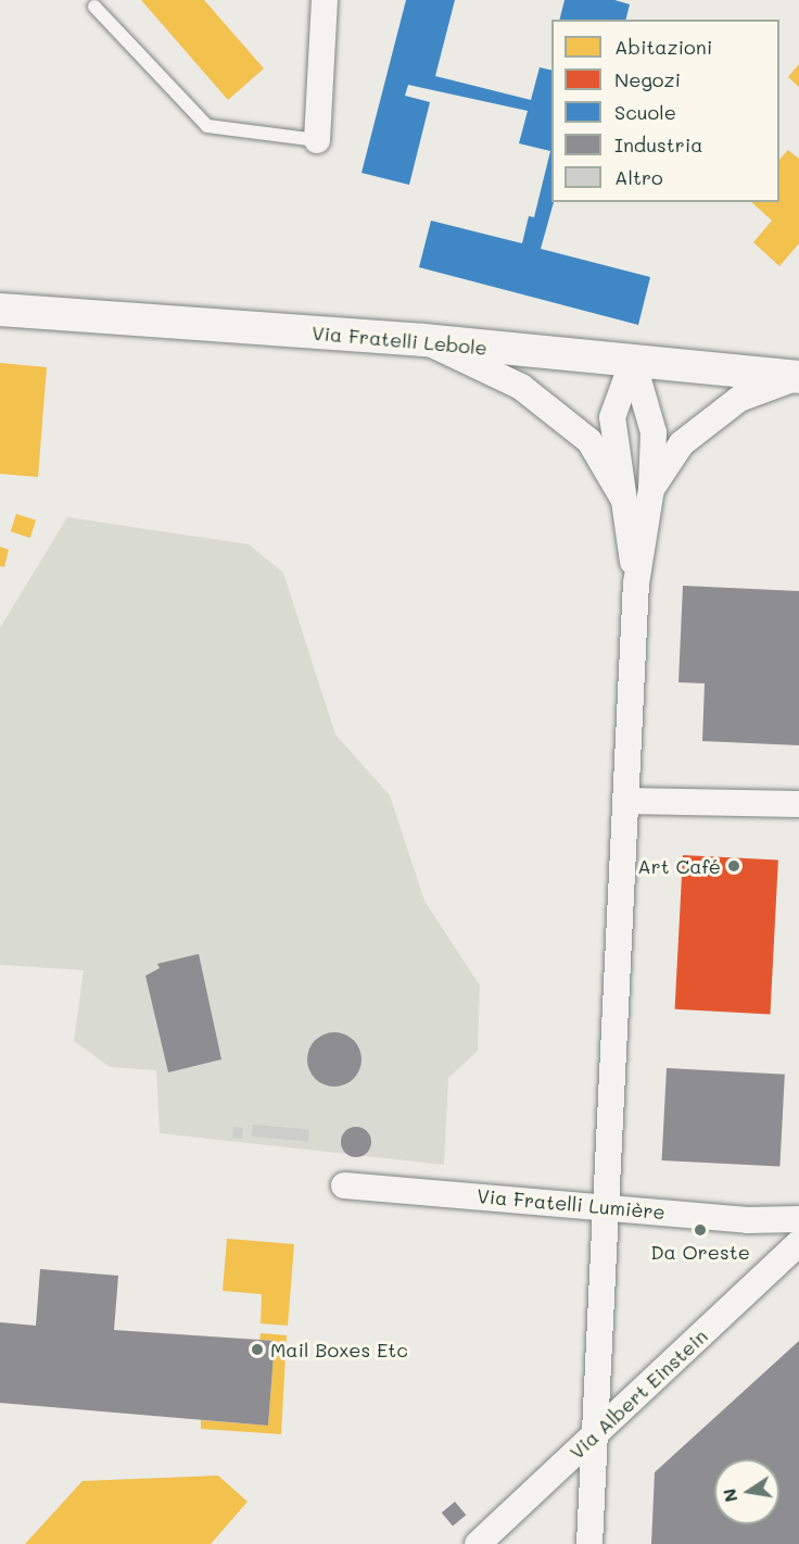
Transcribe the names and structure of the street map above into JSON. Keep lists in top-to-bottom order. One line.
{"streets":{"street":["Via Fratelli Lebole","Via Fratelli Lumière","Via Albert Einstein"]},"places":["Art Café","Da Oreste","Mail Boxes Etc"],"legend":["Abitazioni","Negozi","Scuole","Industria","Altro"],"north":"left"}
